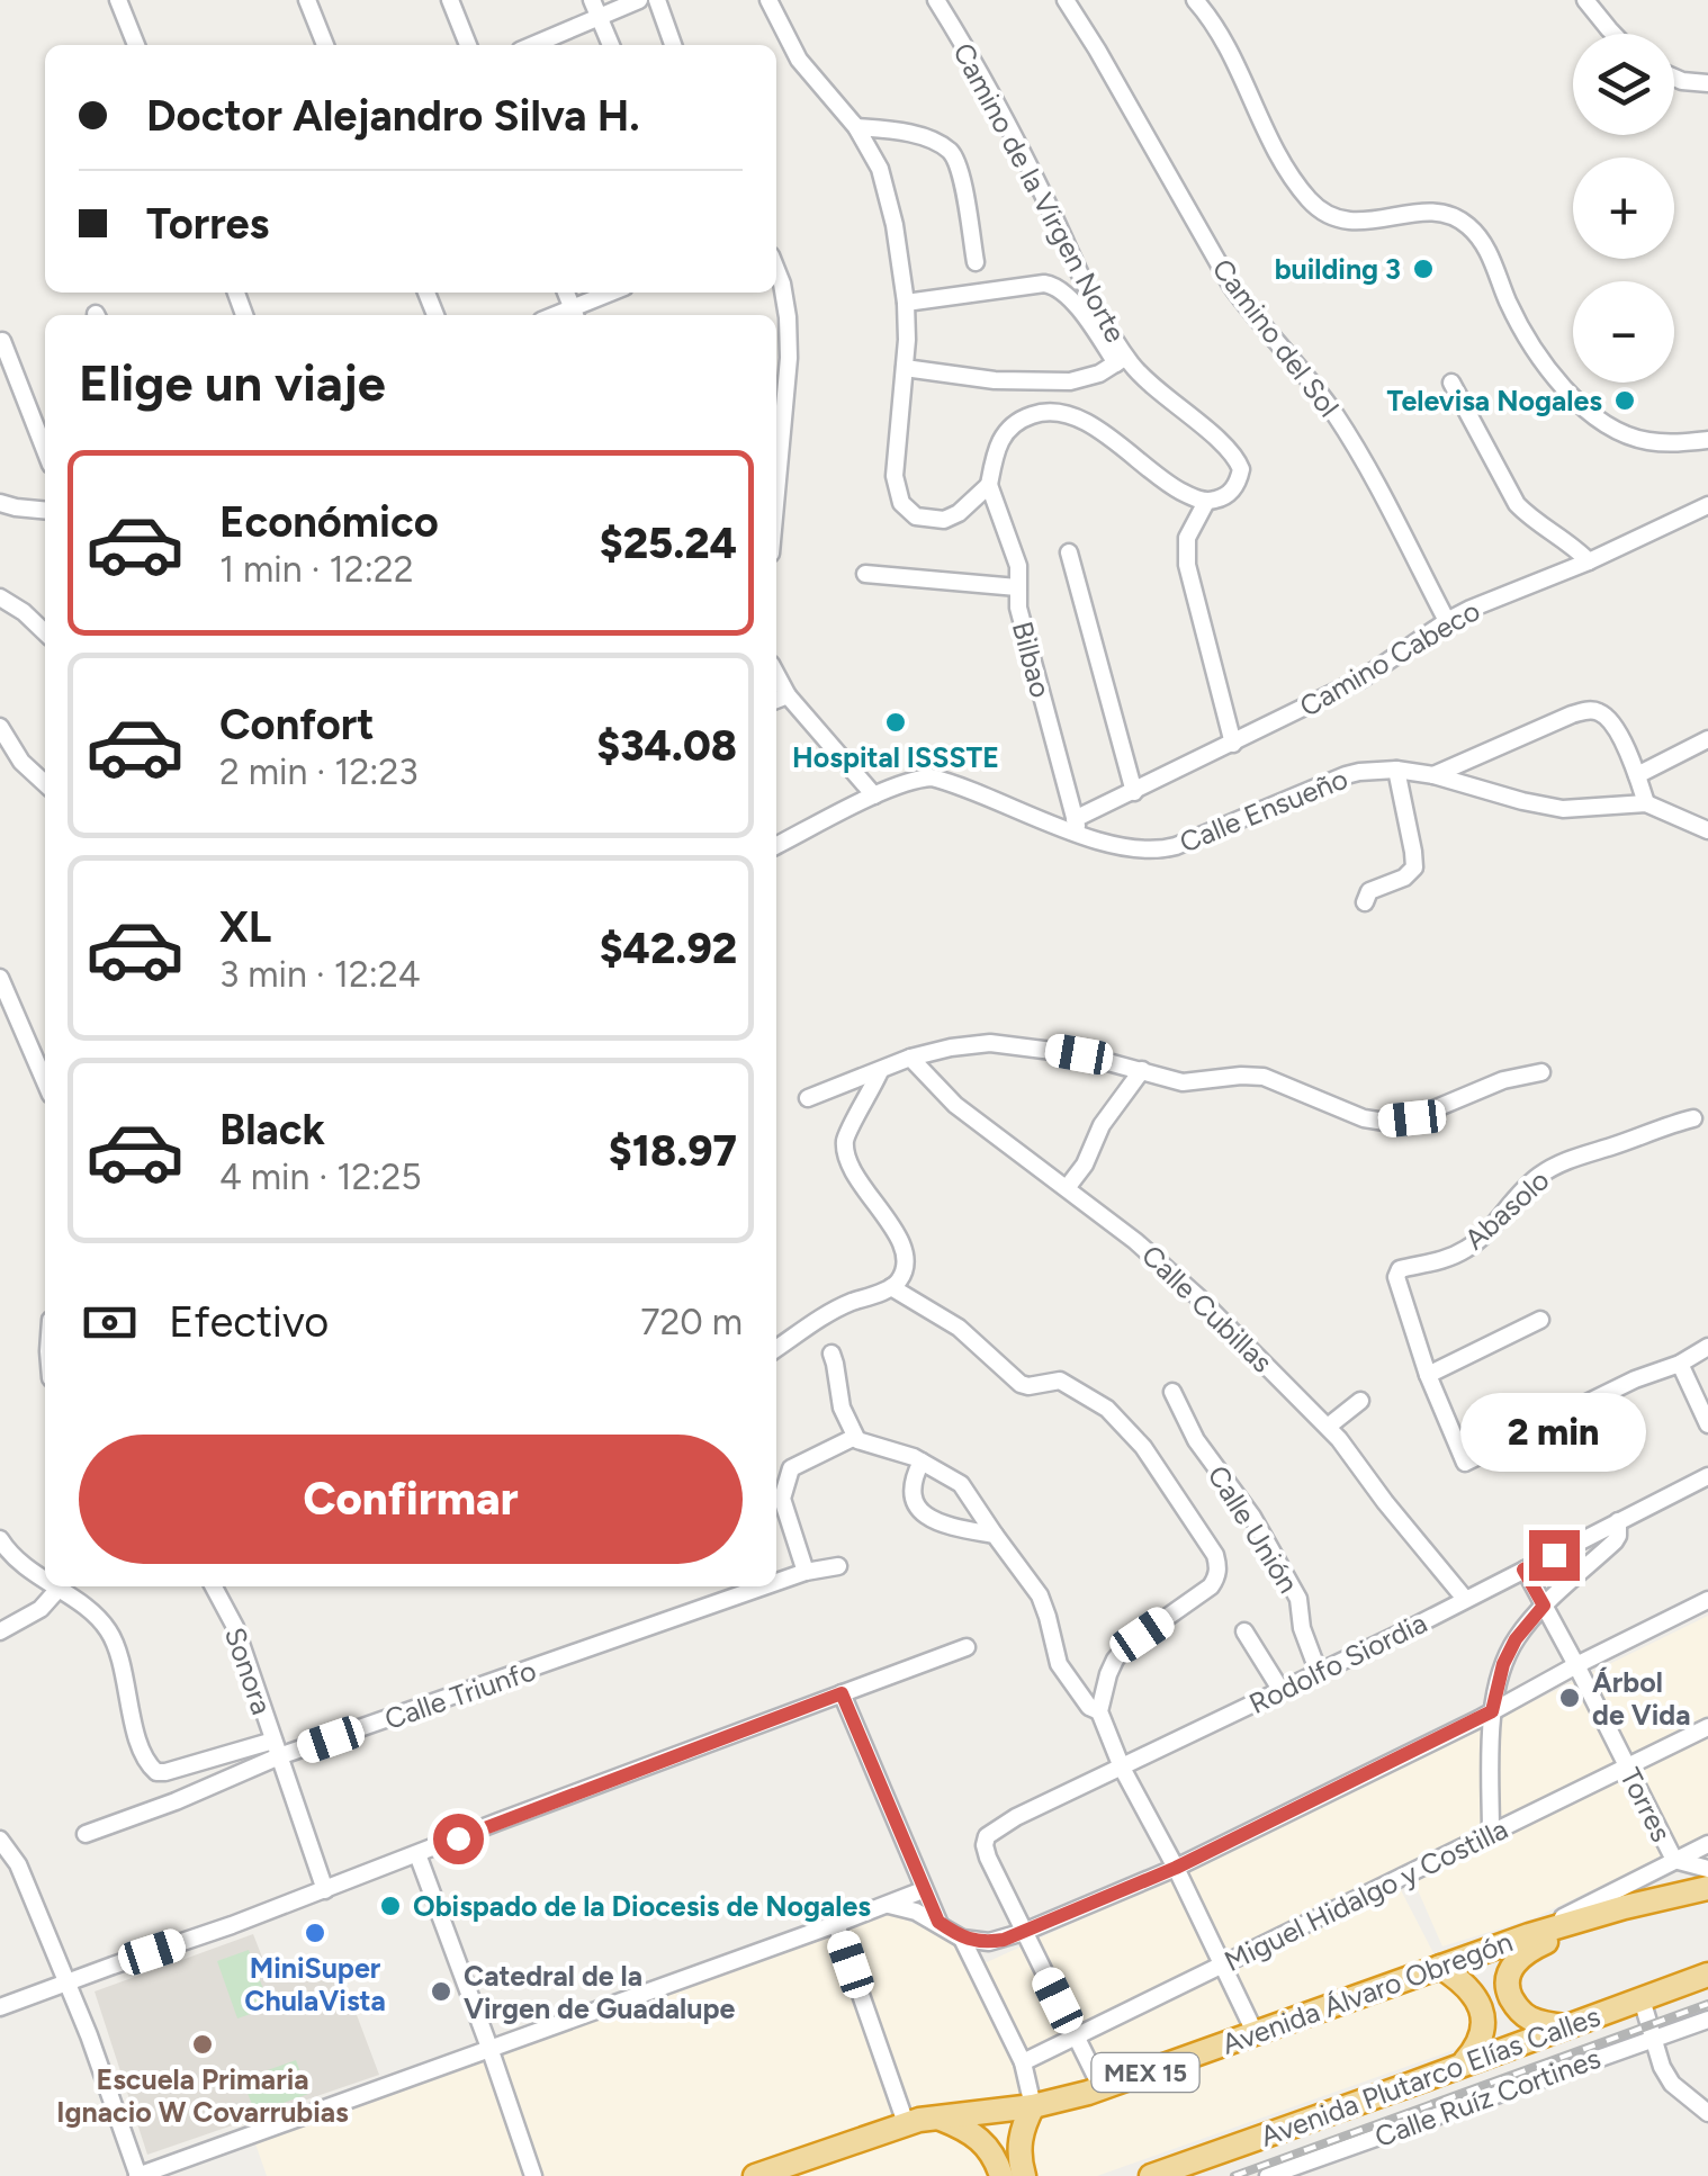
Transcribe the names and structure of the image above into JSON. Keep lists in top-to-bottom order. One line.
{"streets":{"highway":["Avenida Álvaro Obregón","MEX 15","Avenida Plutarco Elías Calles"],"street":["Camino de la Virgen Norte","Camino del Sol","Camino Cabeco","Bilbao","Calle Ensueño","Abasolo","Calle Cubillas","Calle Unión","Rodolfo Siordia","Sonora","Calle Triunfo","Torres","Miguel Hidalgo y Costilla","Calle Ruíz Cortines"]},"crossings":[["Camino del Sol","Camino Cabeco"],["Camino Cabeco","Bilbao"],["Camino Cabeco","Calle Ensueño"],["Bilbao","Calle Ensueño"],["Calle Cubillas","Rodolfo Siordia"],["Calle Unión","Rodolfo Siordia"],["Rodolfo Siordia","Torres"],["Sonora","Calle Triunfo"],["Torres","Miguel Hidalgo y Costilla"],["Torres","Avenida Álvaro Obregón"],["Avenida Álvaro Obregón","MEX 15"]],"places":["building 3","Televisa Nogales","Hospital ISSSTE","Árbol de Vida","Obispado de la Diocesis de Nogales","MiniSuper ChulaVista","Catedral de la Virgen de Guadalupe","Escuela Primaria Ignacio W Covarrubias"],"page":{"map_buttons":["+","−"],"banner":["Doctor Alejandro Silva H.","Torres"],"heading":"Elige un viaje","list":[{"name":"Económico","note":"1 min · 12:22","value":"$25.24"},{"name":"Confort","note":"2 min · 12:23","value":"$34.08"},{"name":"XL","note":"3 min · 12:24","value":"$42.92"},{"name":"Black","note":"4 min · 12:25","value":"$18.97"}],"pay":["Efectivo","720 m"],"bubble":"2 min","buttons":"Confirmar"}}
